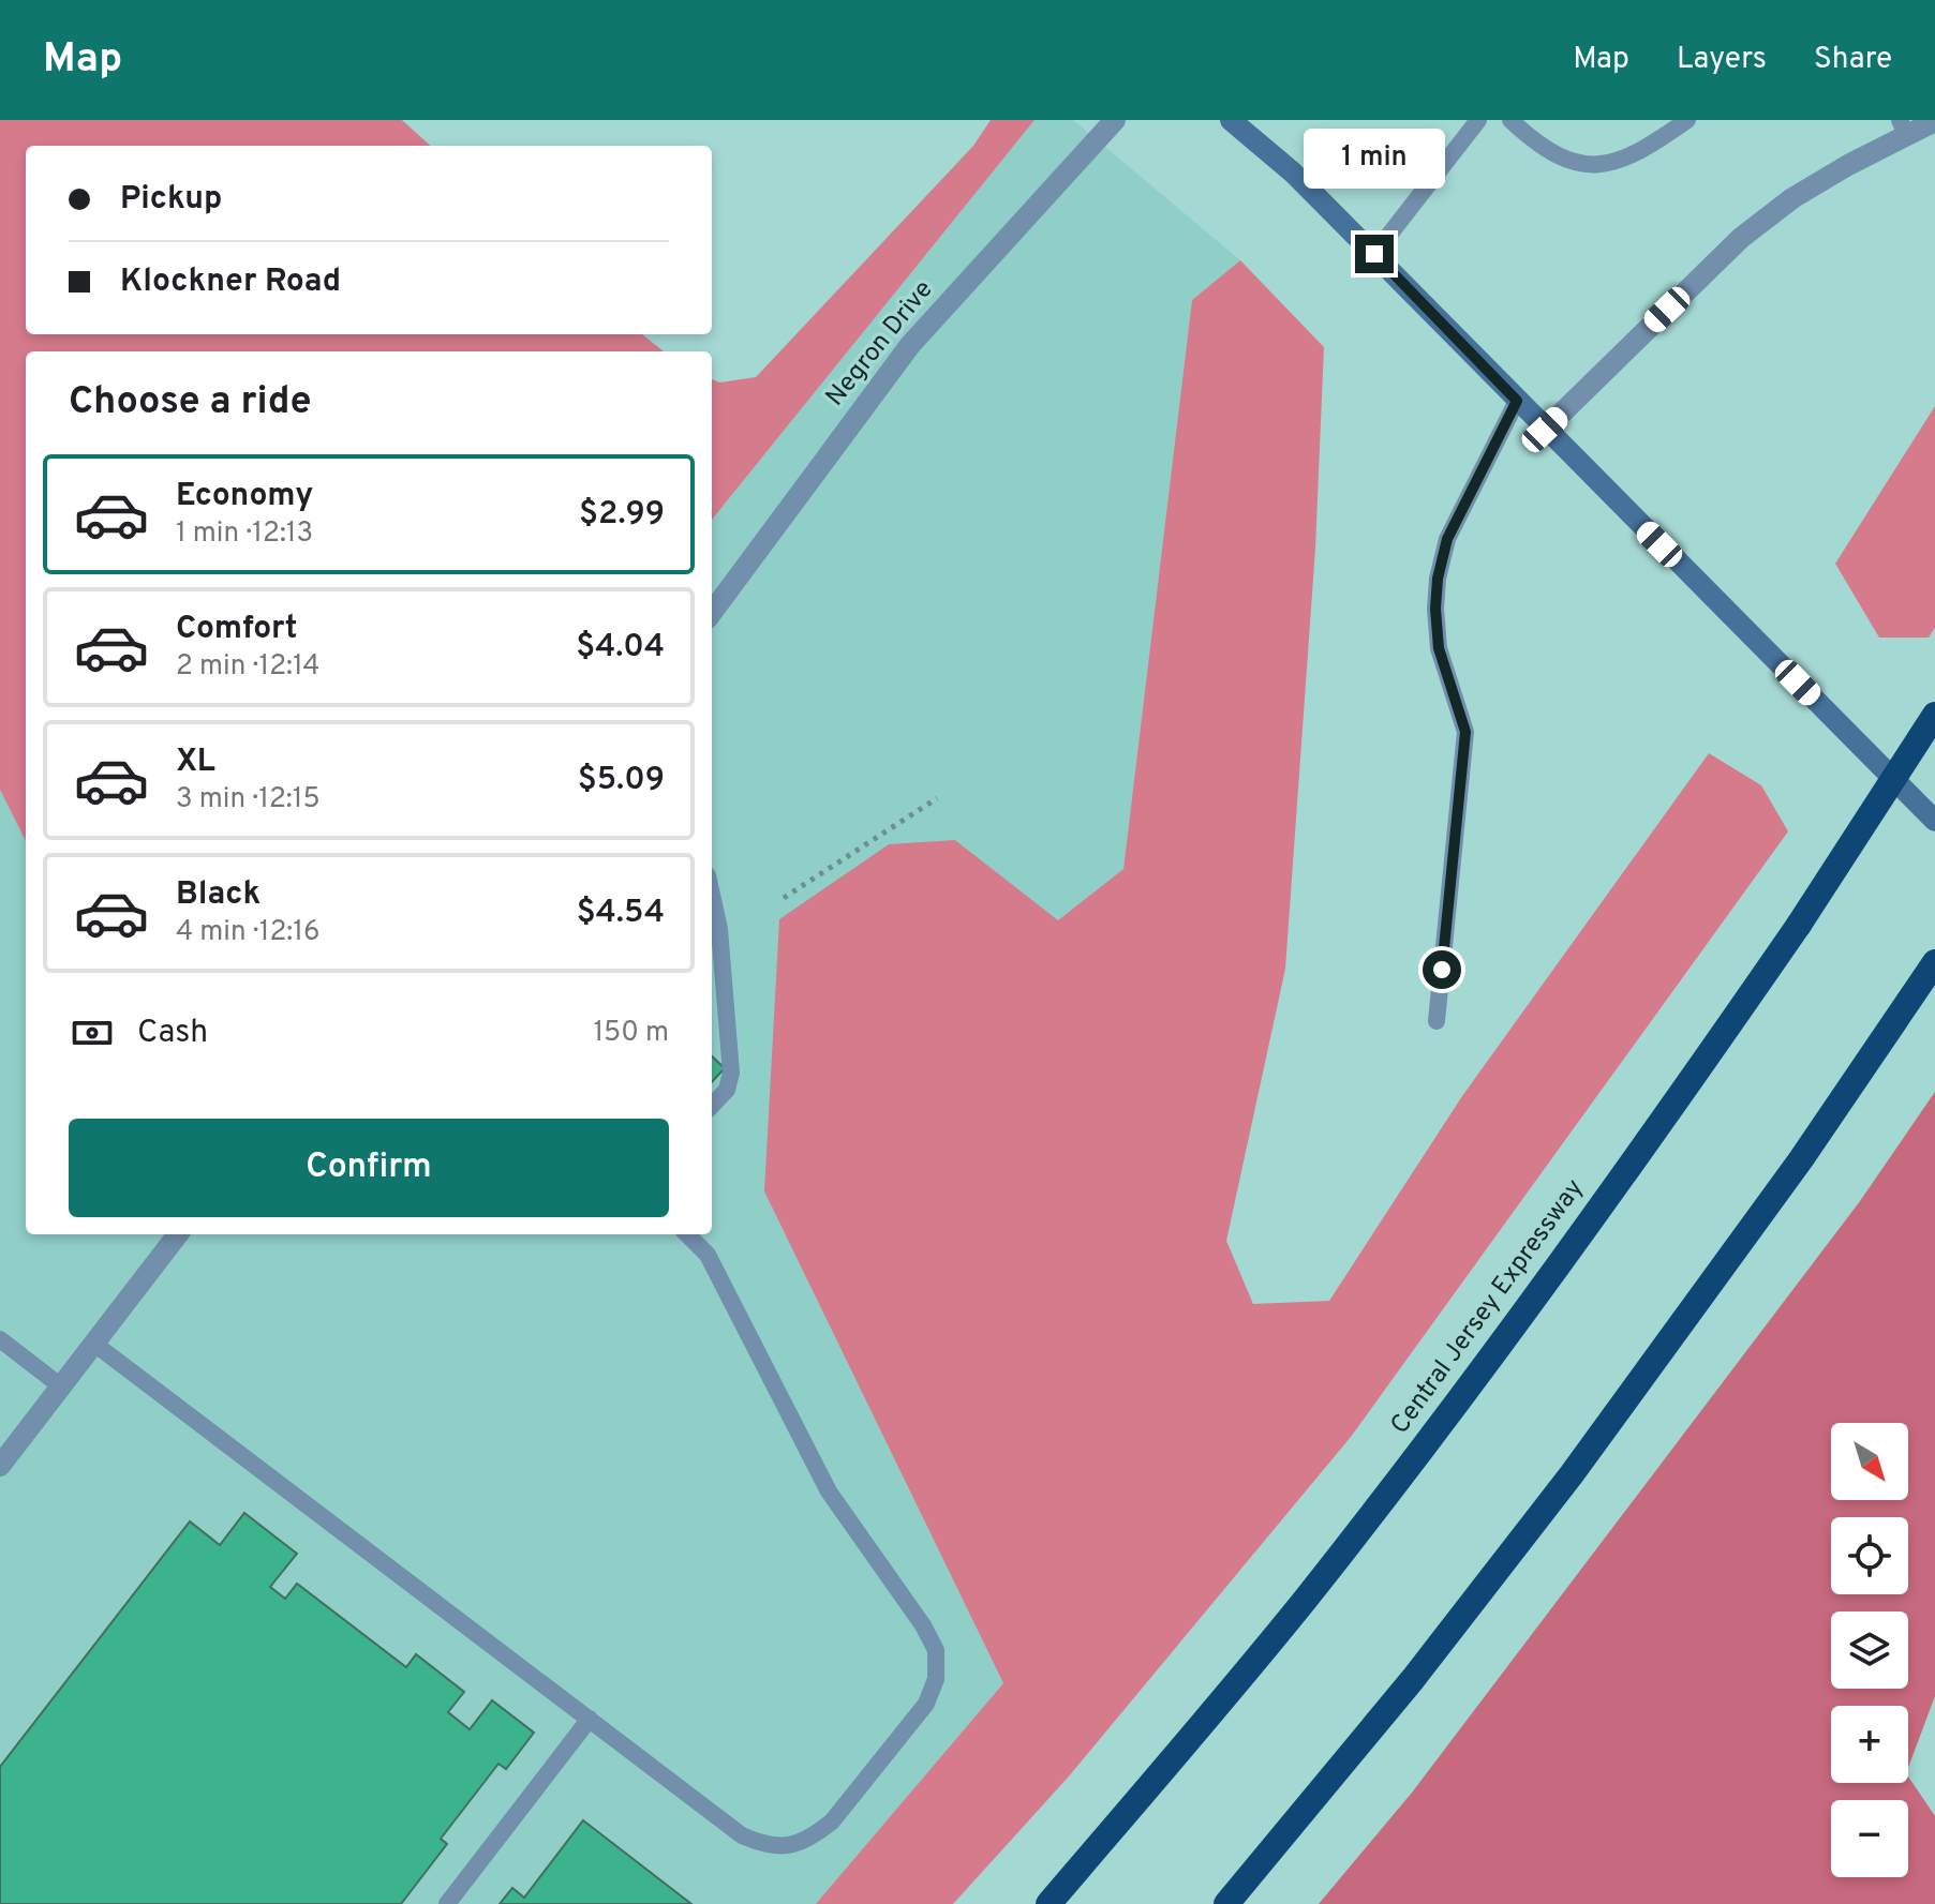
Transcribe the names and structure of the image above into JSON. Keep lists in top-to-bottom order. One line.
{"streets":{"highway":["Central Jersey Expressway"],"street":["Negron Drive"]},"north":"bottom right","page":{"header":"Map","nav":["Map","Layers","Share"],"bubble":"1 min","banner":["Pickup","Klockner Road"],"heading":"Choose a ride","list":[{"name":"Economy","note":"1 min · 12:13","value":"$2.99"},{"name":"Comfort","note":"2 min · 12:14","value":"$4.04"},{"name":"XL","note":"3 min · 12:15","value":"$5.09"},{"name":"Black","note":"4 min · 12:16","value":"$4.54"}],"pay":["Cash","150 m"],"buttons":"Confirm","map_buttons":["+","−"]}}
